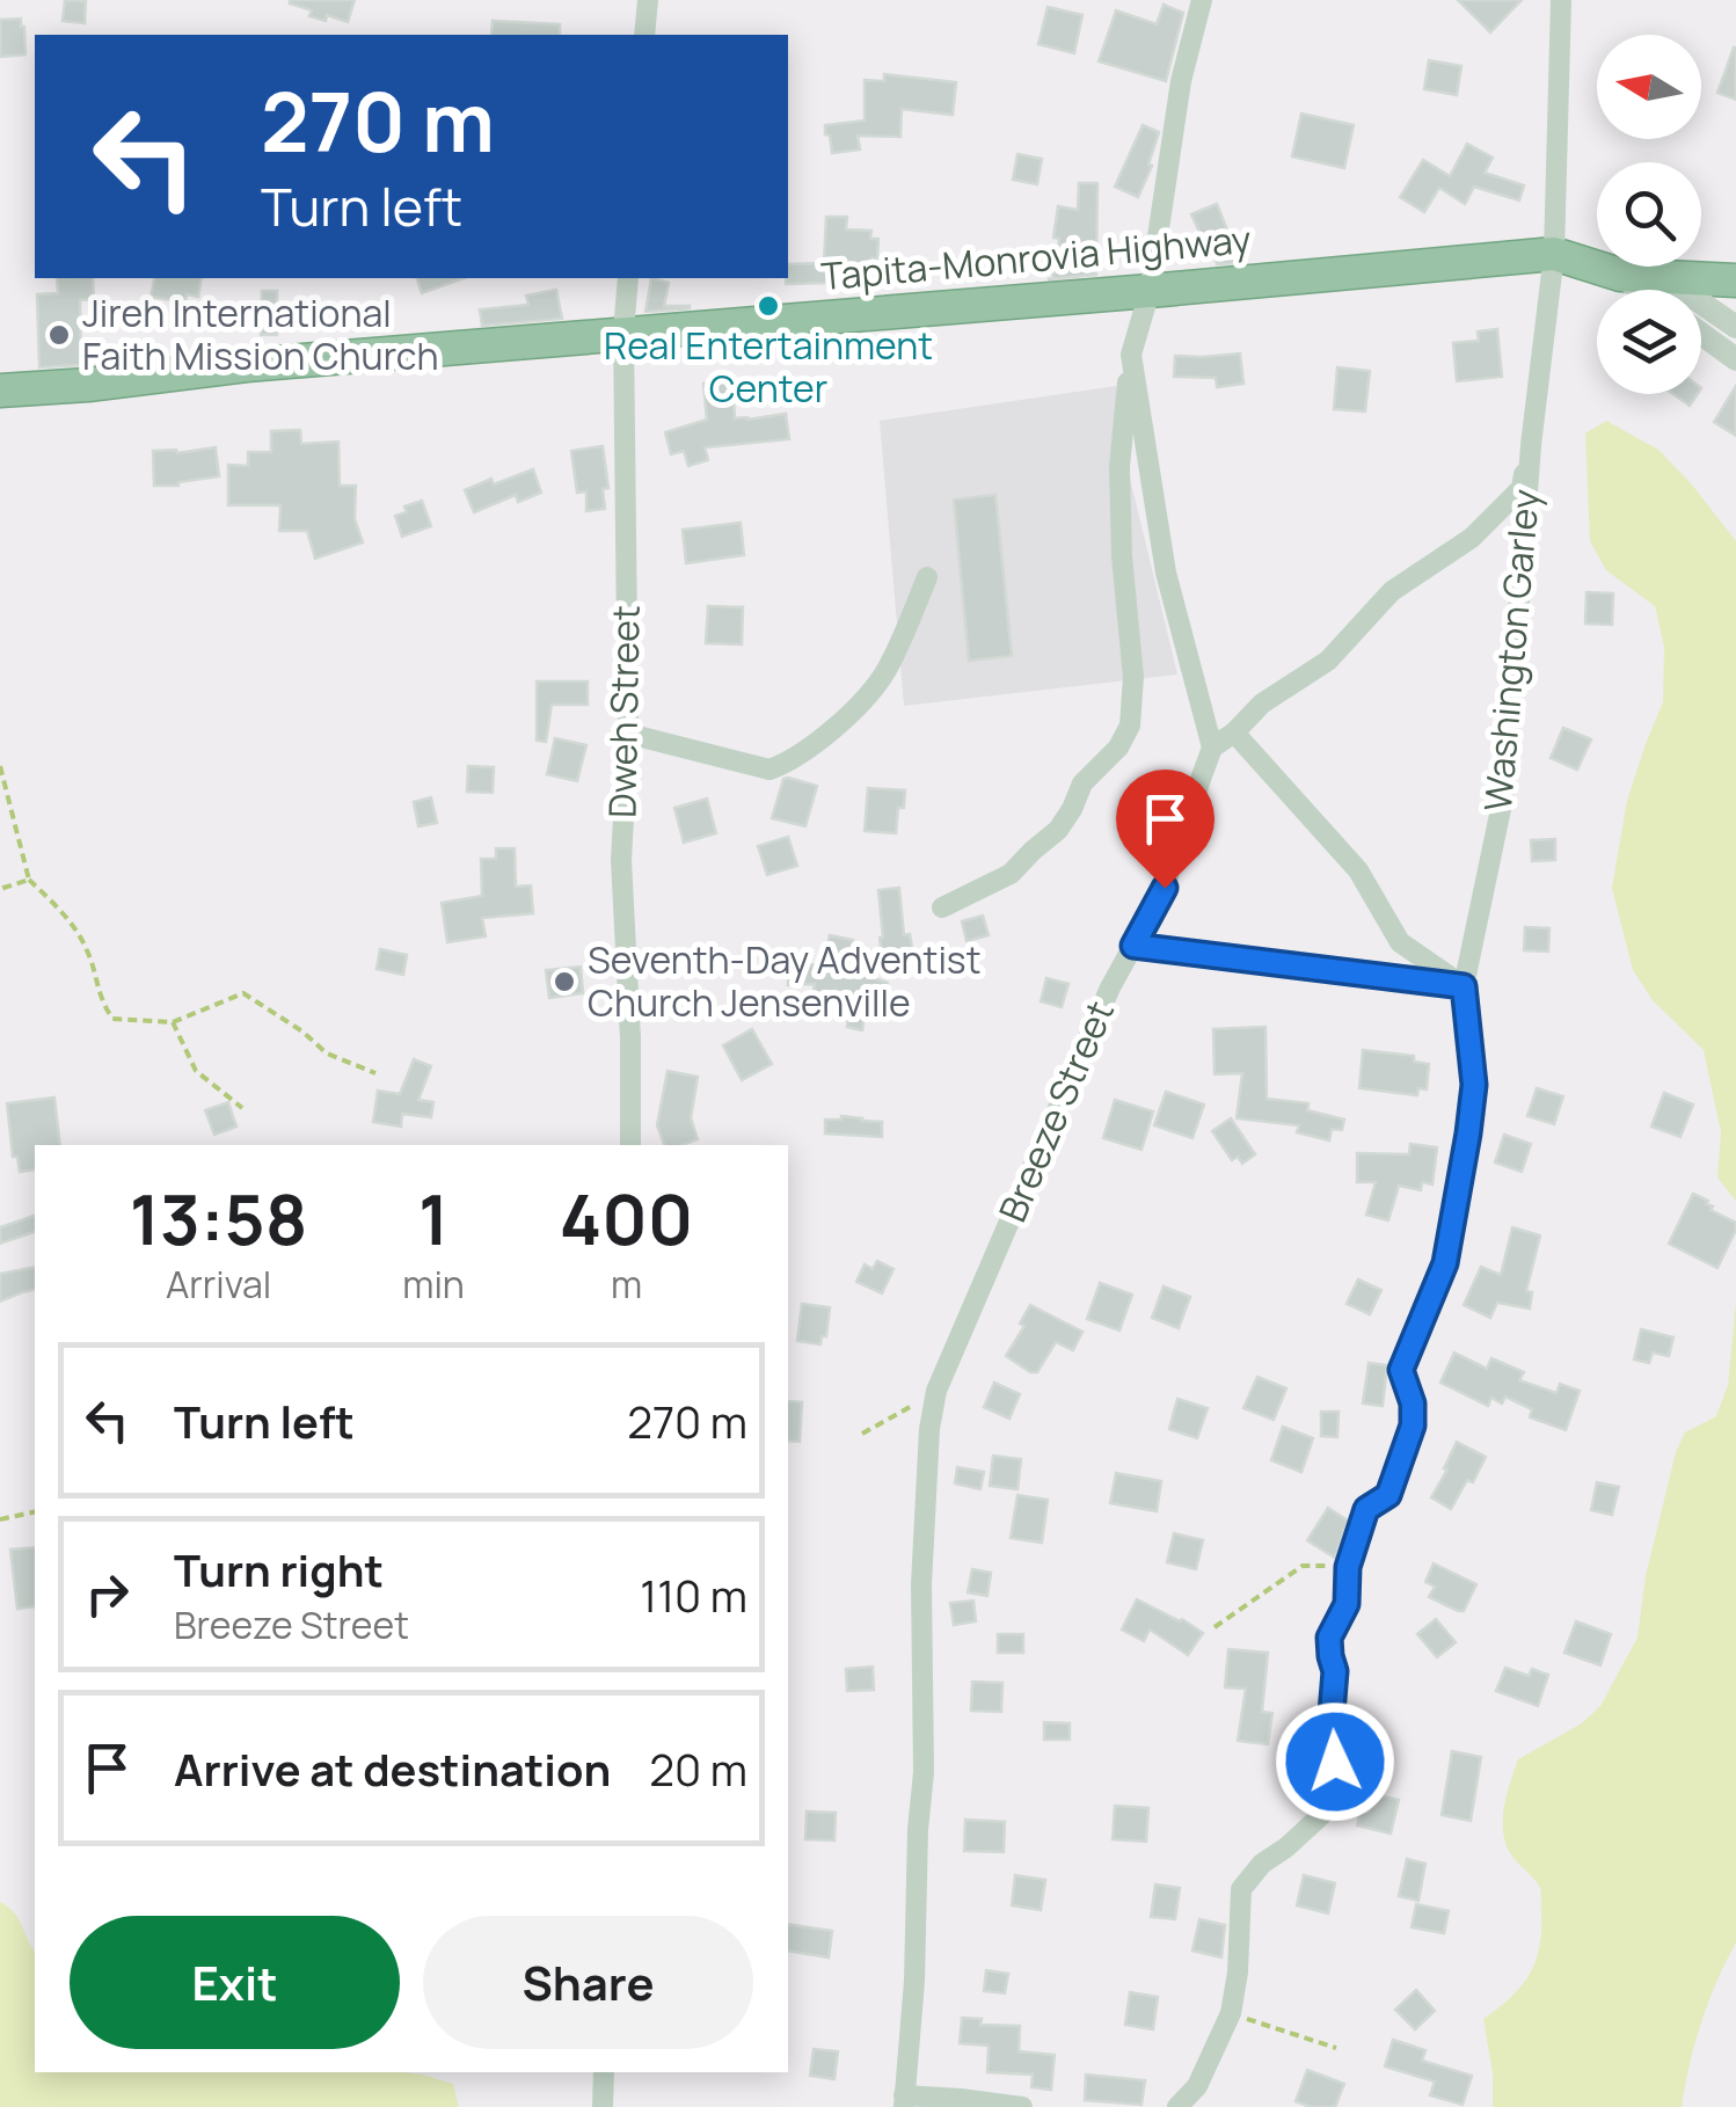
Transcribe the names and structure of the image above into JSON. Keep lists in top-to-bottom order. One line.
{"streets":{"highway":["Tapita-Monrovia Highway"],"street":["Washington Garley","Dweh Street","Breeze Street"]},"crossings":[["Tapita-Monrovia Highway","Washington Garley"],["Tapita-Monrovia Highway","Dweh Street"]],"places":["Real Entertainment Center","Jireh International Faith Mission Church","Seventh-Day Adventist Church Jensenville"],"north":"left","page":{"turn":["270 m","Turn left"],"eta":["13:58","Arrival","1","min","400","m"],"list":[{"name":"Turn left","value":"270 m"},{"name":"Turn right","note":"Breeze Street","value":"110 m"},{"name":"Arrive at destination","value":"20 m"}],"buttons":["Exit","Share"]}}
